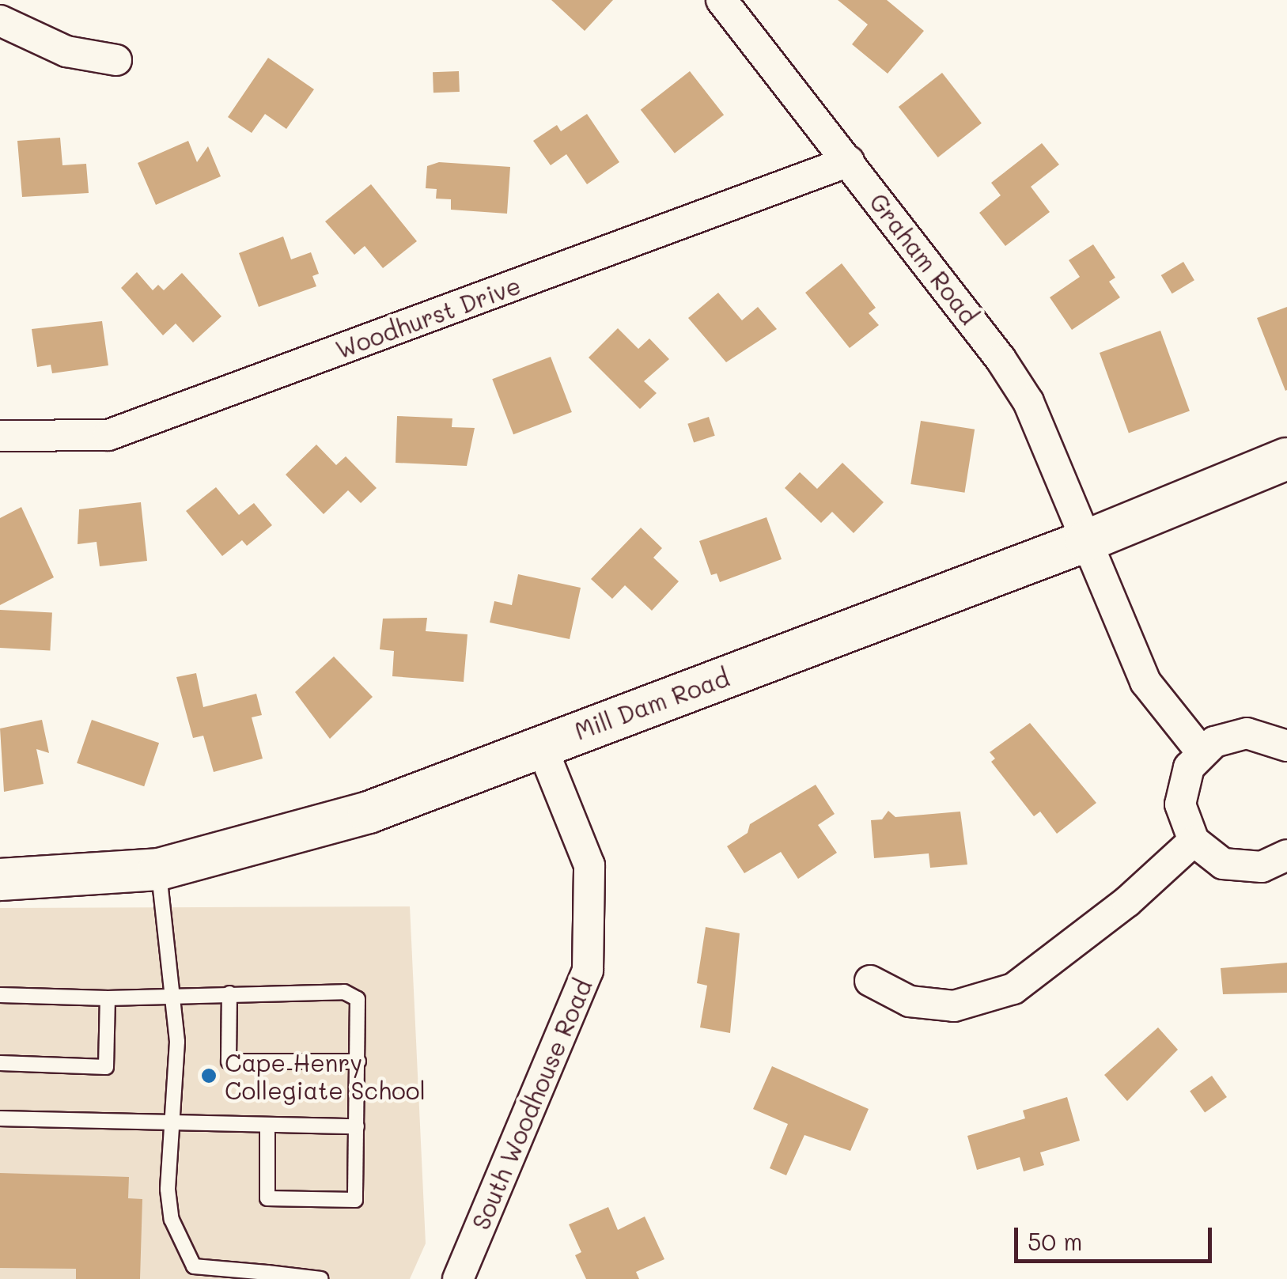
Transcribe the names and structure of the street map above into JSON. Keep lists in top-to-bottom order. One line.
{"streets":{"street":["Graham Road","Woodhurst Drive","Mill Dam Road","South Woodhouse Road"]},"crossings":[["Graham Road","Woodhurst Drive"],["Graham Road","Mill Dam Road"],["Mill Dam Road","South Woodhouse Road"]],"places":["Cape Henry Collegiate School"],"scale_bar":"50 m"}
